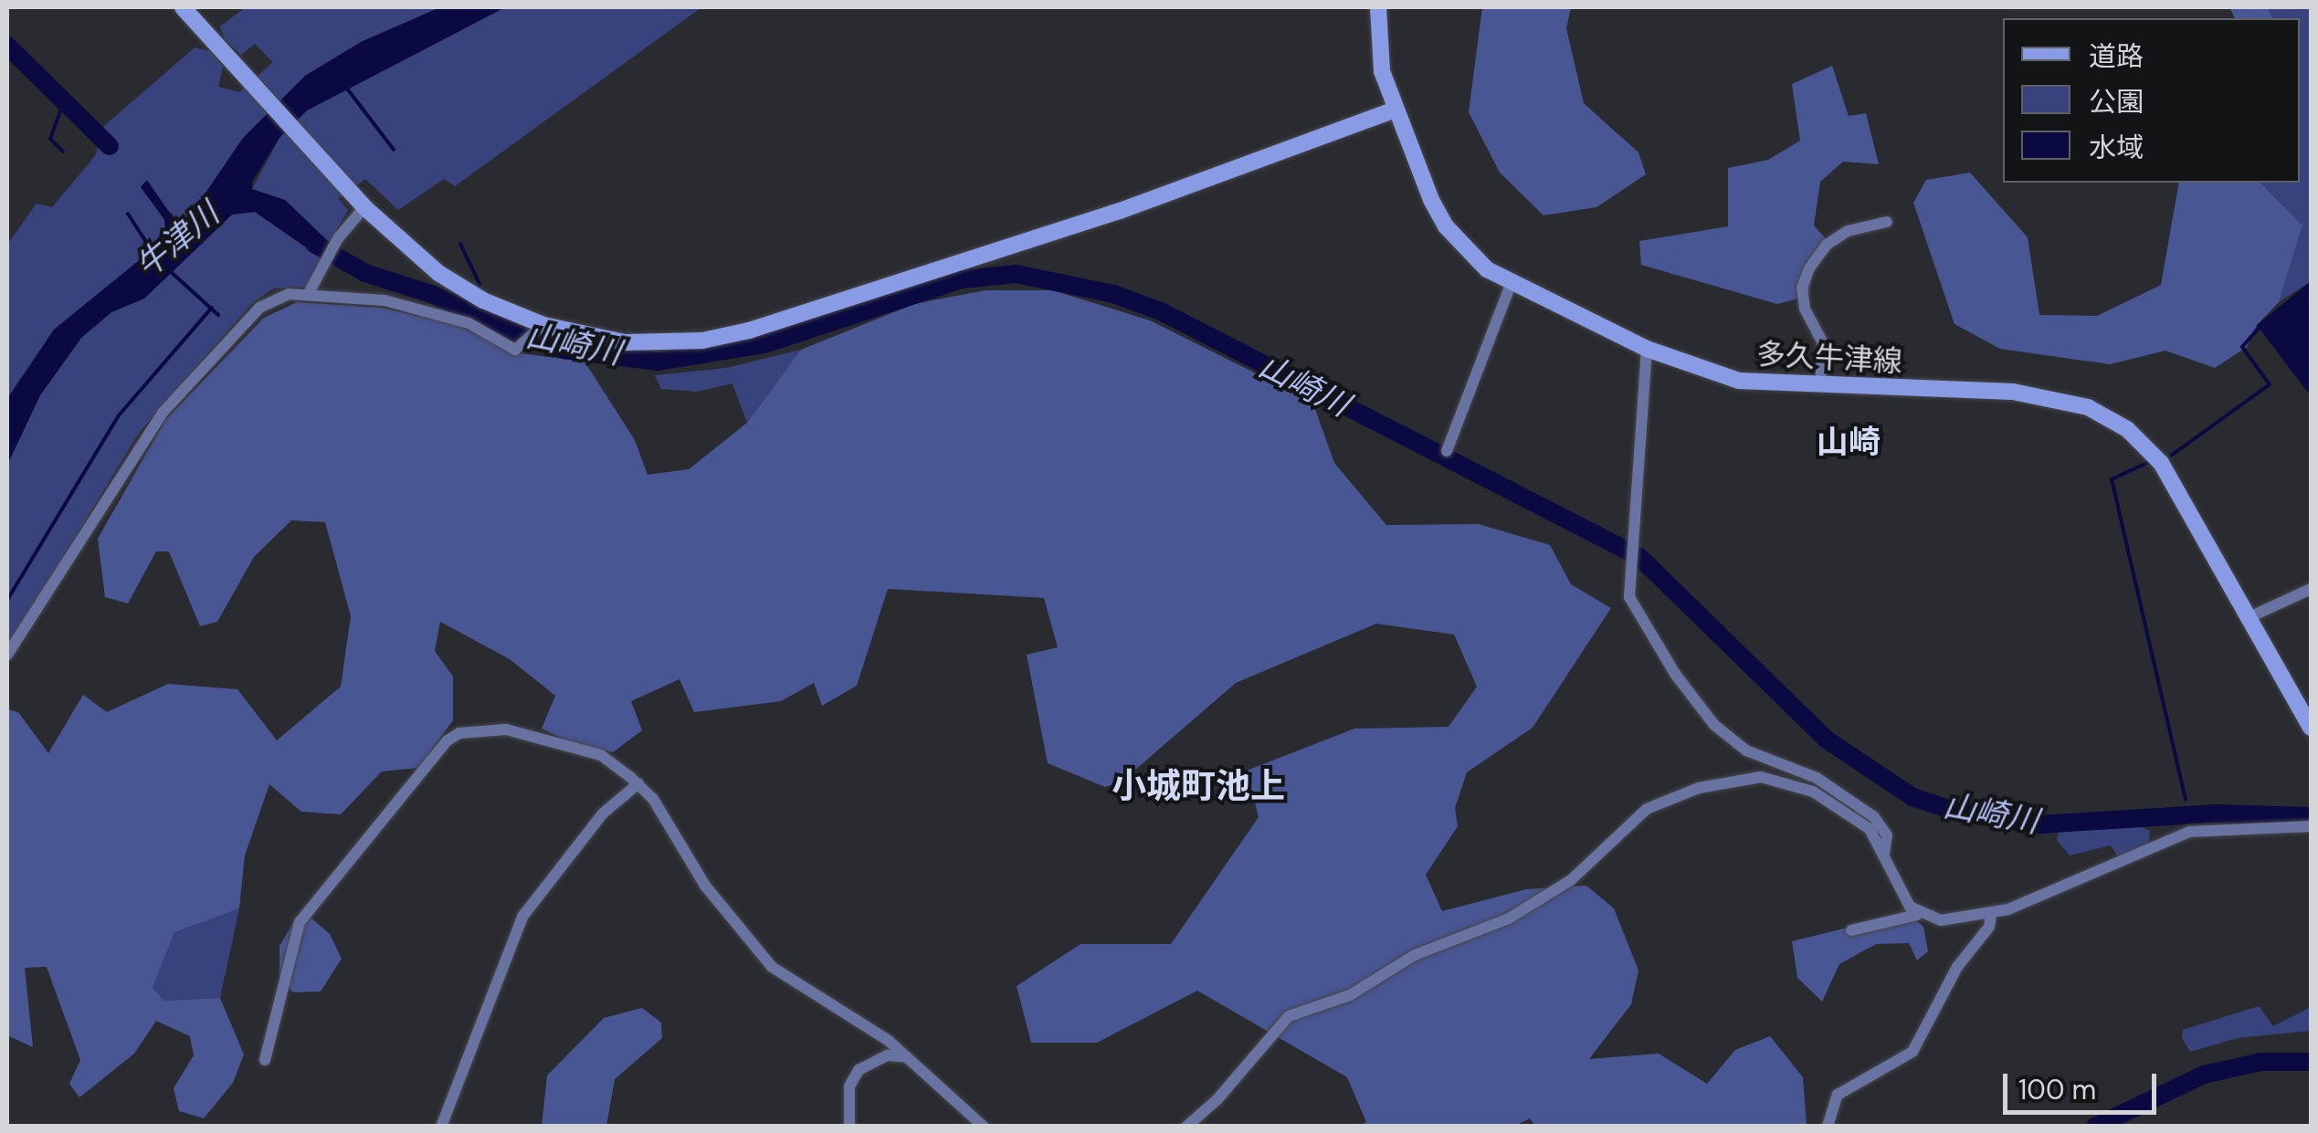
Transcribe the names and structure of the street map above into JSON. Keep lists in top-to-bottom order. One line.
{"streets":{"street":["多久牛津線"]},"districts":["山崎","小城町池上"],"water":["牛津川","山崎川"],"legend":["道路","公園","水域"],"scale_bar":"100 m"}
